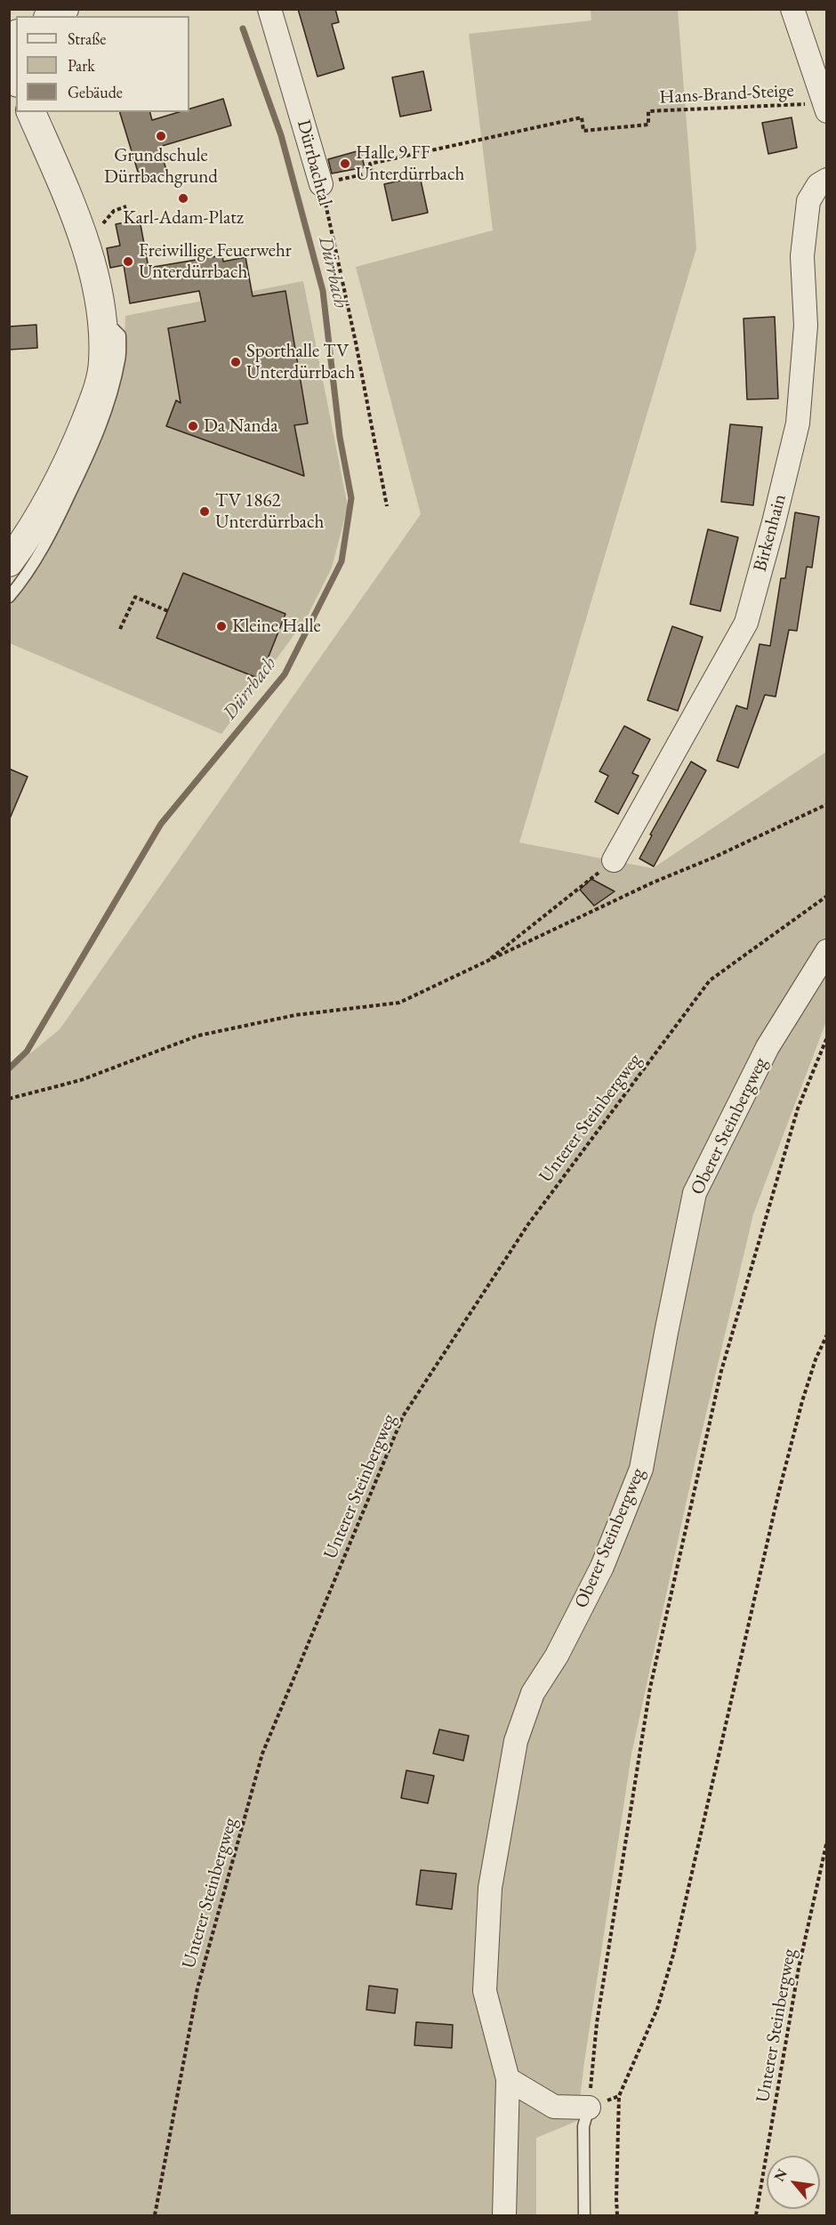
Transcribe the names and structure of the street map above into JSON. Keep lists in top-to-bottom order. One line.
{"streets":{"street":["Dürrbachtal","Birkenhain","Oberer Steinbergweg"],"path":["Hans-Brand-Steige","Unterer Steinbergweg"]},"crossings":[["Hans-Brand-Steige","Dürrbachtal"]],"water":["Dürrbach"],"places":["Grundschule Dürrbachgrund","Halle 9 FF Unterdürrbach","Karl-Adam-Platz","Freiwillige Feuerwehr Unterdürrbach","Sporthalle TV Unterdürrbach","Da Nanda","TV 1862 Unterdürrbach","Kleine Halle"],"legend":["Straße","Park","Gebäude"],"north":"top left"}
